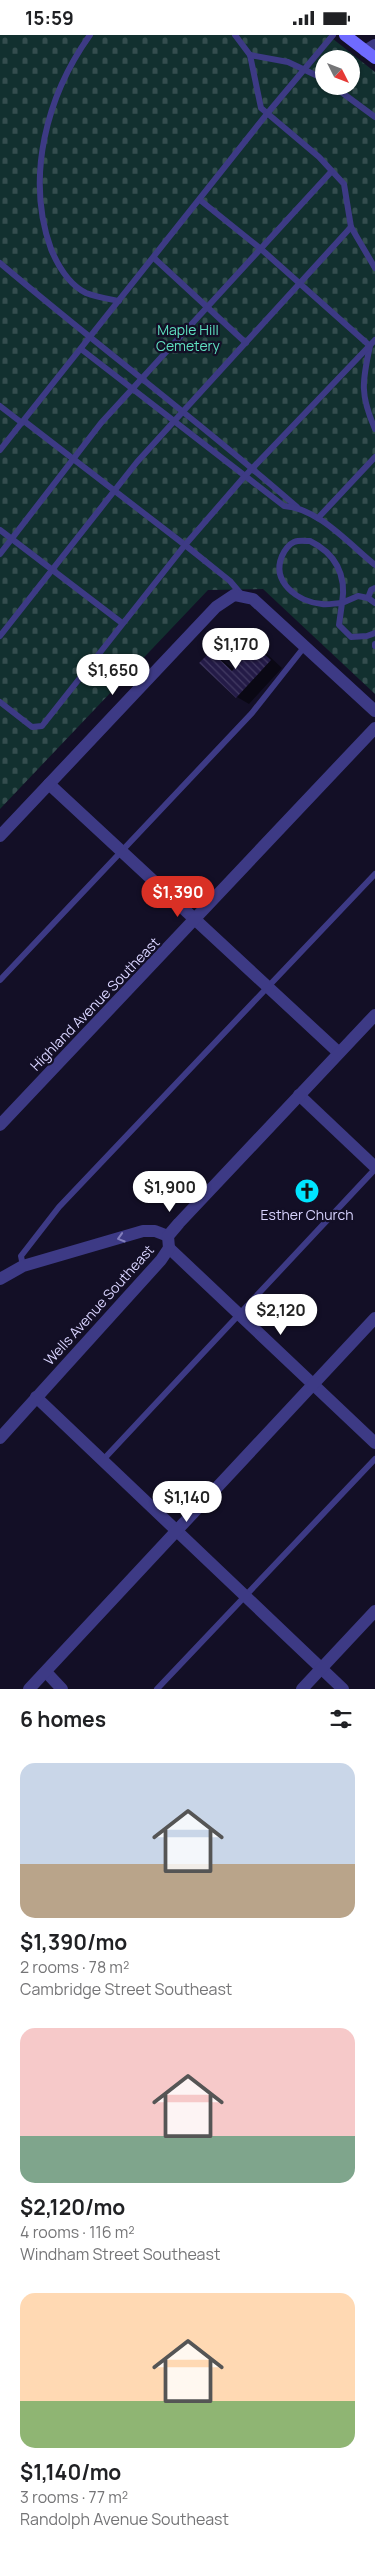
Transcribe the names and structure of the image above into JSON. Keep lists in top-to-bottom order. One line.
{"streets":{"street":["Highland Avenue Southeast","Wells Avenue Southeast"]},"parks":["Maple Hill Cemetery"],"places":{"church":["Esther Church"]},"north":"bottom right","page":{"status":"15:59","price":["$1,170","$1,650","$1,390","$1,900","$2,120","$1,140"],"heading":"6 homes","list":[{"name":"$1,390/mo","note":"2 rooms · 78 m² · Cambridge Street Southeast"},{"name":"$2,120/mo","note":"4 rooms · 116 m² · Windham Street Southeast"},{"name":"$1,140/mo","note":"3 rooms · 77 m² · Randolph Avenue Southeast"}]}}
